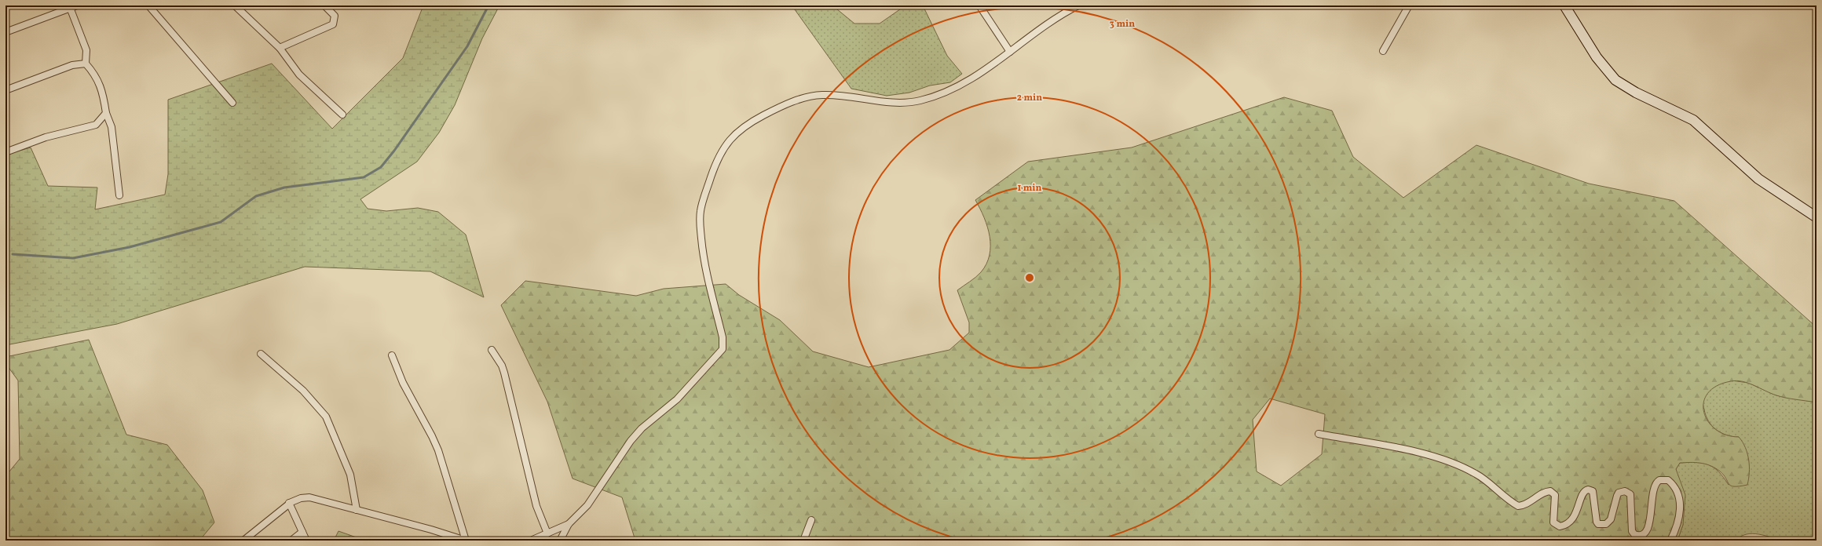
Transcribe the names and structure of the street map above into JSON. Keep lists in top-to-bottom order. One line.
{"rings":["3 min","2 min","1 min"]}
